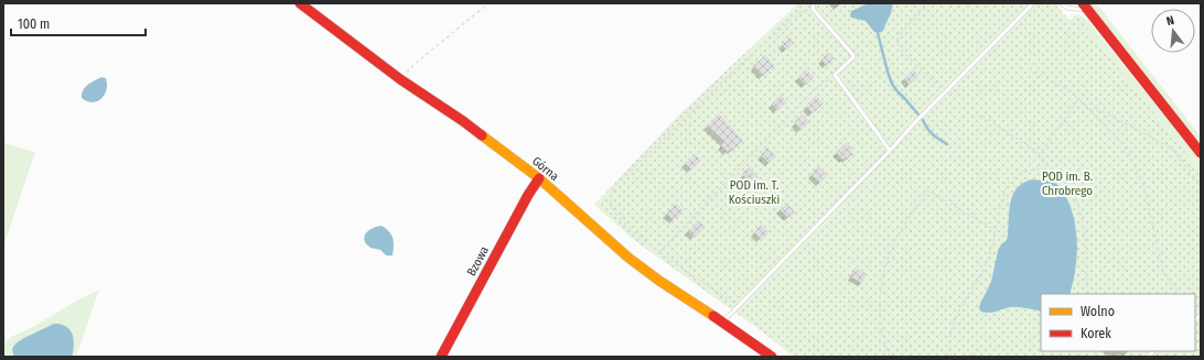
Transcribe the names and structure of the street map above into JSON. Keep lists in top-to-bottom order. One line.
{"streets":{"street":["Górna","Bzowa"]},"crossings":[["Górna","Bzowa"]],"parks":["POD im. B. Chrobrego","POD im. T. Kościuszki"],"legend":["Wolno","Korek"],"scale_bar":"100 m","north":"top"}
